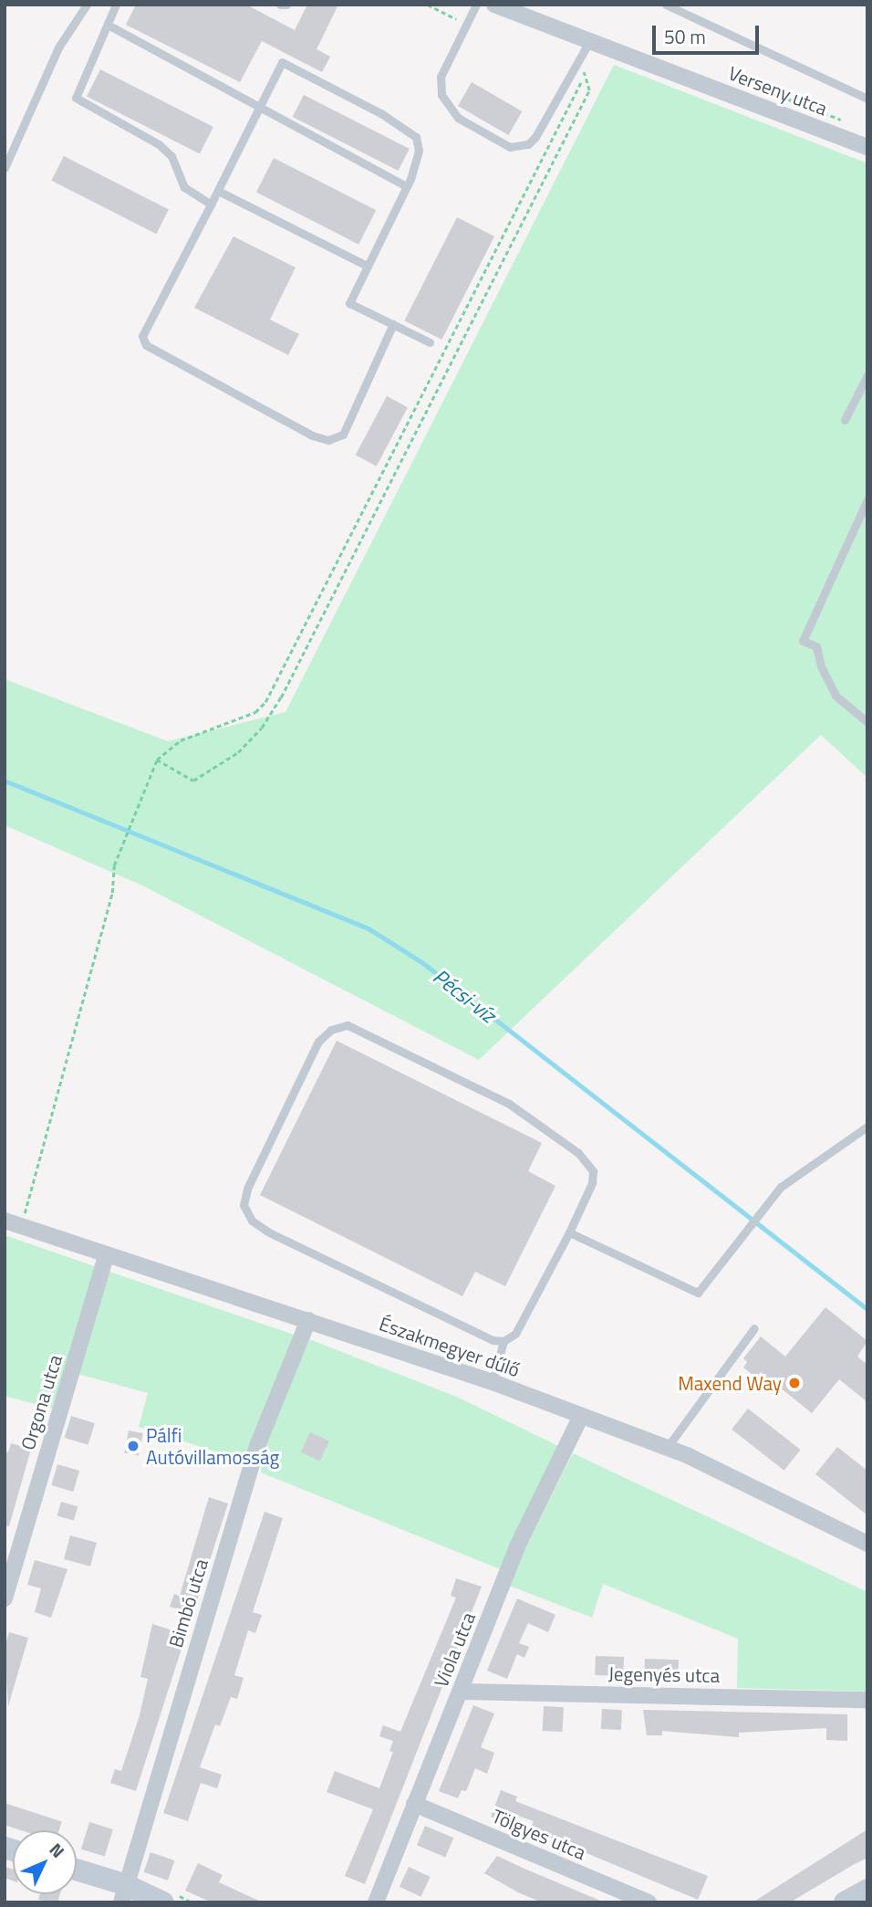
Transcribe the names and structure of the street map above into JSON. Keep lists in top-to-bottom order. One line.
{"streets":{"street":["Verseny utca","Északmegyer dűlő","Orgona utca","Bimbó utca","Viola utca","Jegenyés utca","Tölgyes utca"]},"crossings":[["Északmegyer dűlő","Orgona utca"],["Északmegyer dűlő","Bimbó utca"],["Északmegyer dűlő","Viola utca"],["Viola utca","Jegenyés utca"],["Viola utca","Tölgyes utca"]],"water":["Pécsi-víz"],"places":["Maxend Way","Pálfi Autóvillamosság"],"scale_bar":"50 m","north":"top right"}
